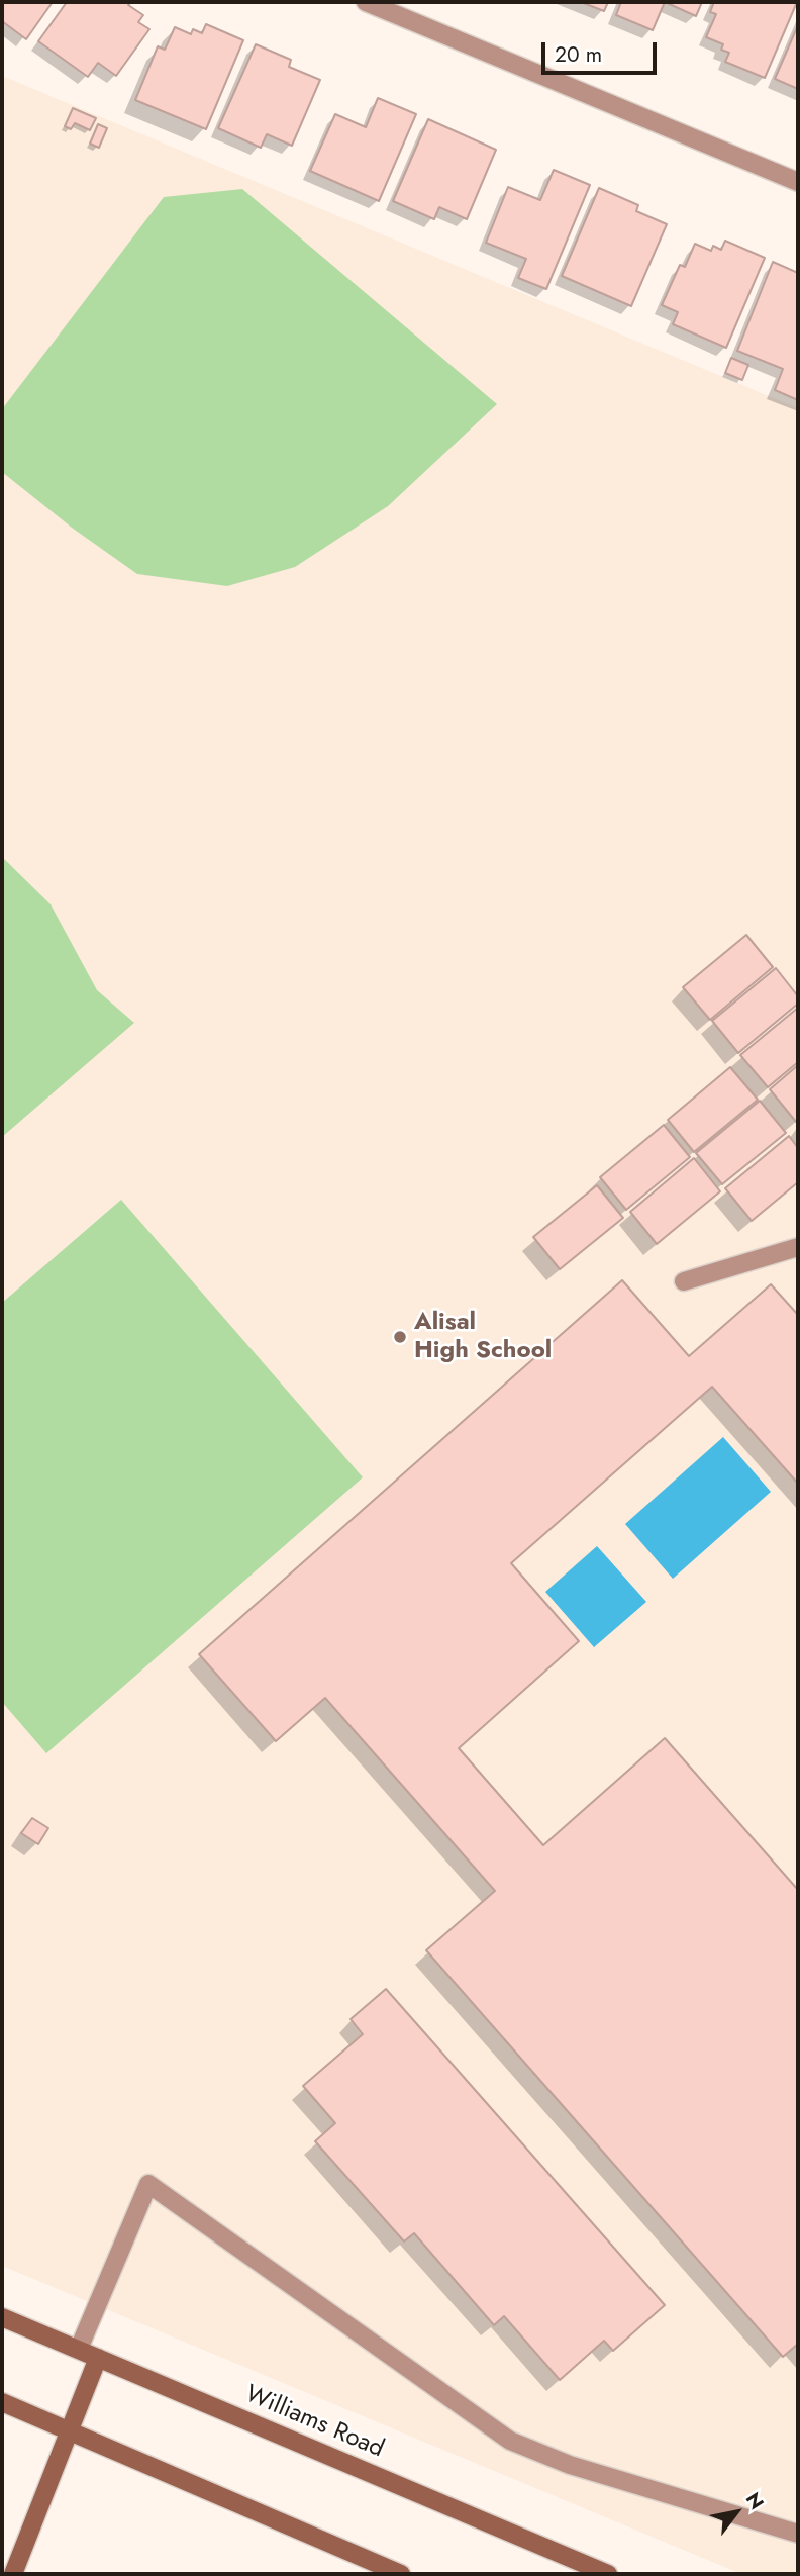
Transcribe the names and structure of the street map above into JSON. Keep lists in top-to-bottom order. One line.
{"streets":{"main road":["Williams Road"]},"places":["Alisal High School"],"scale_bar":"20 m","north":"top right"}
